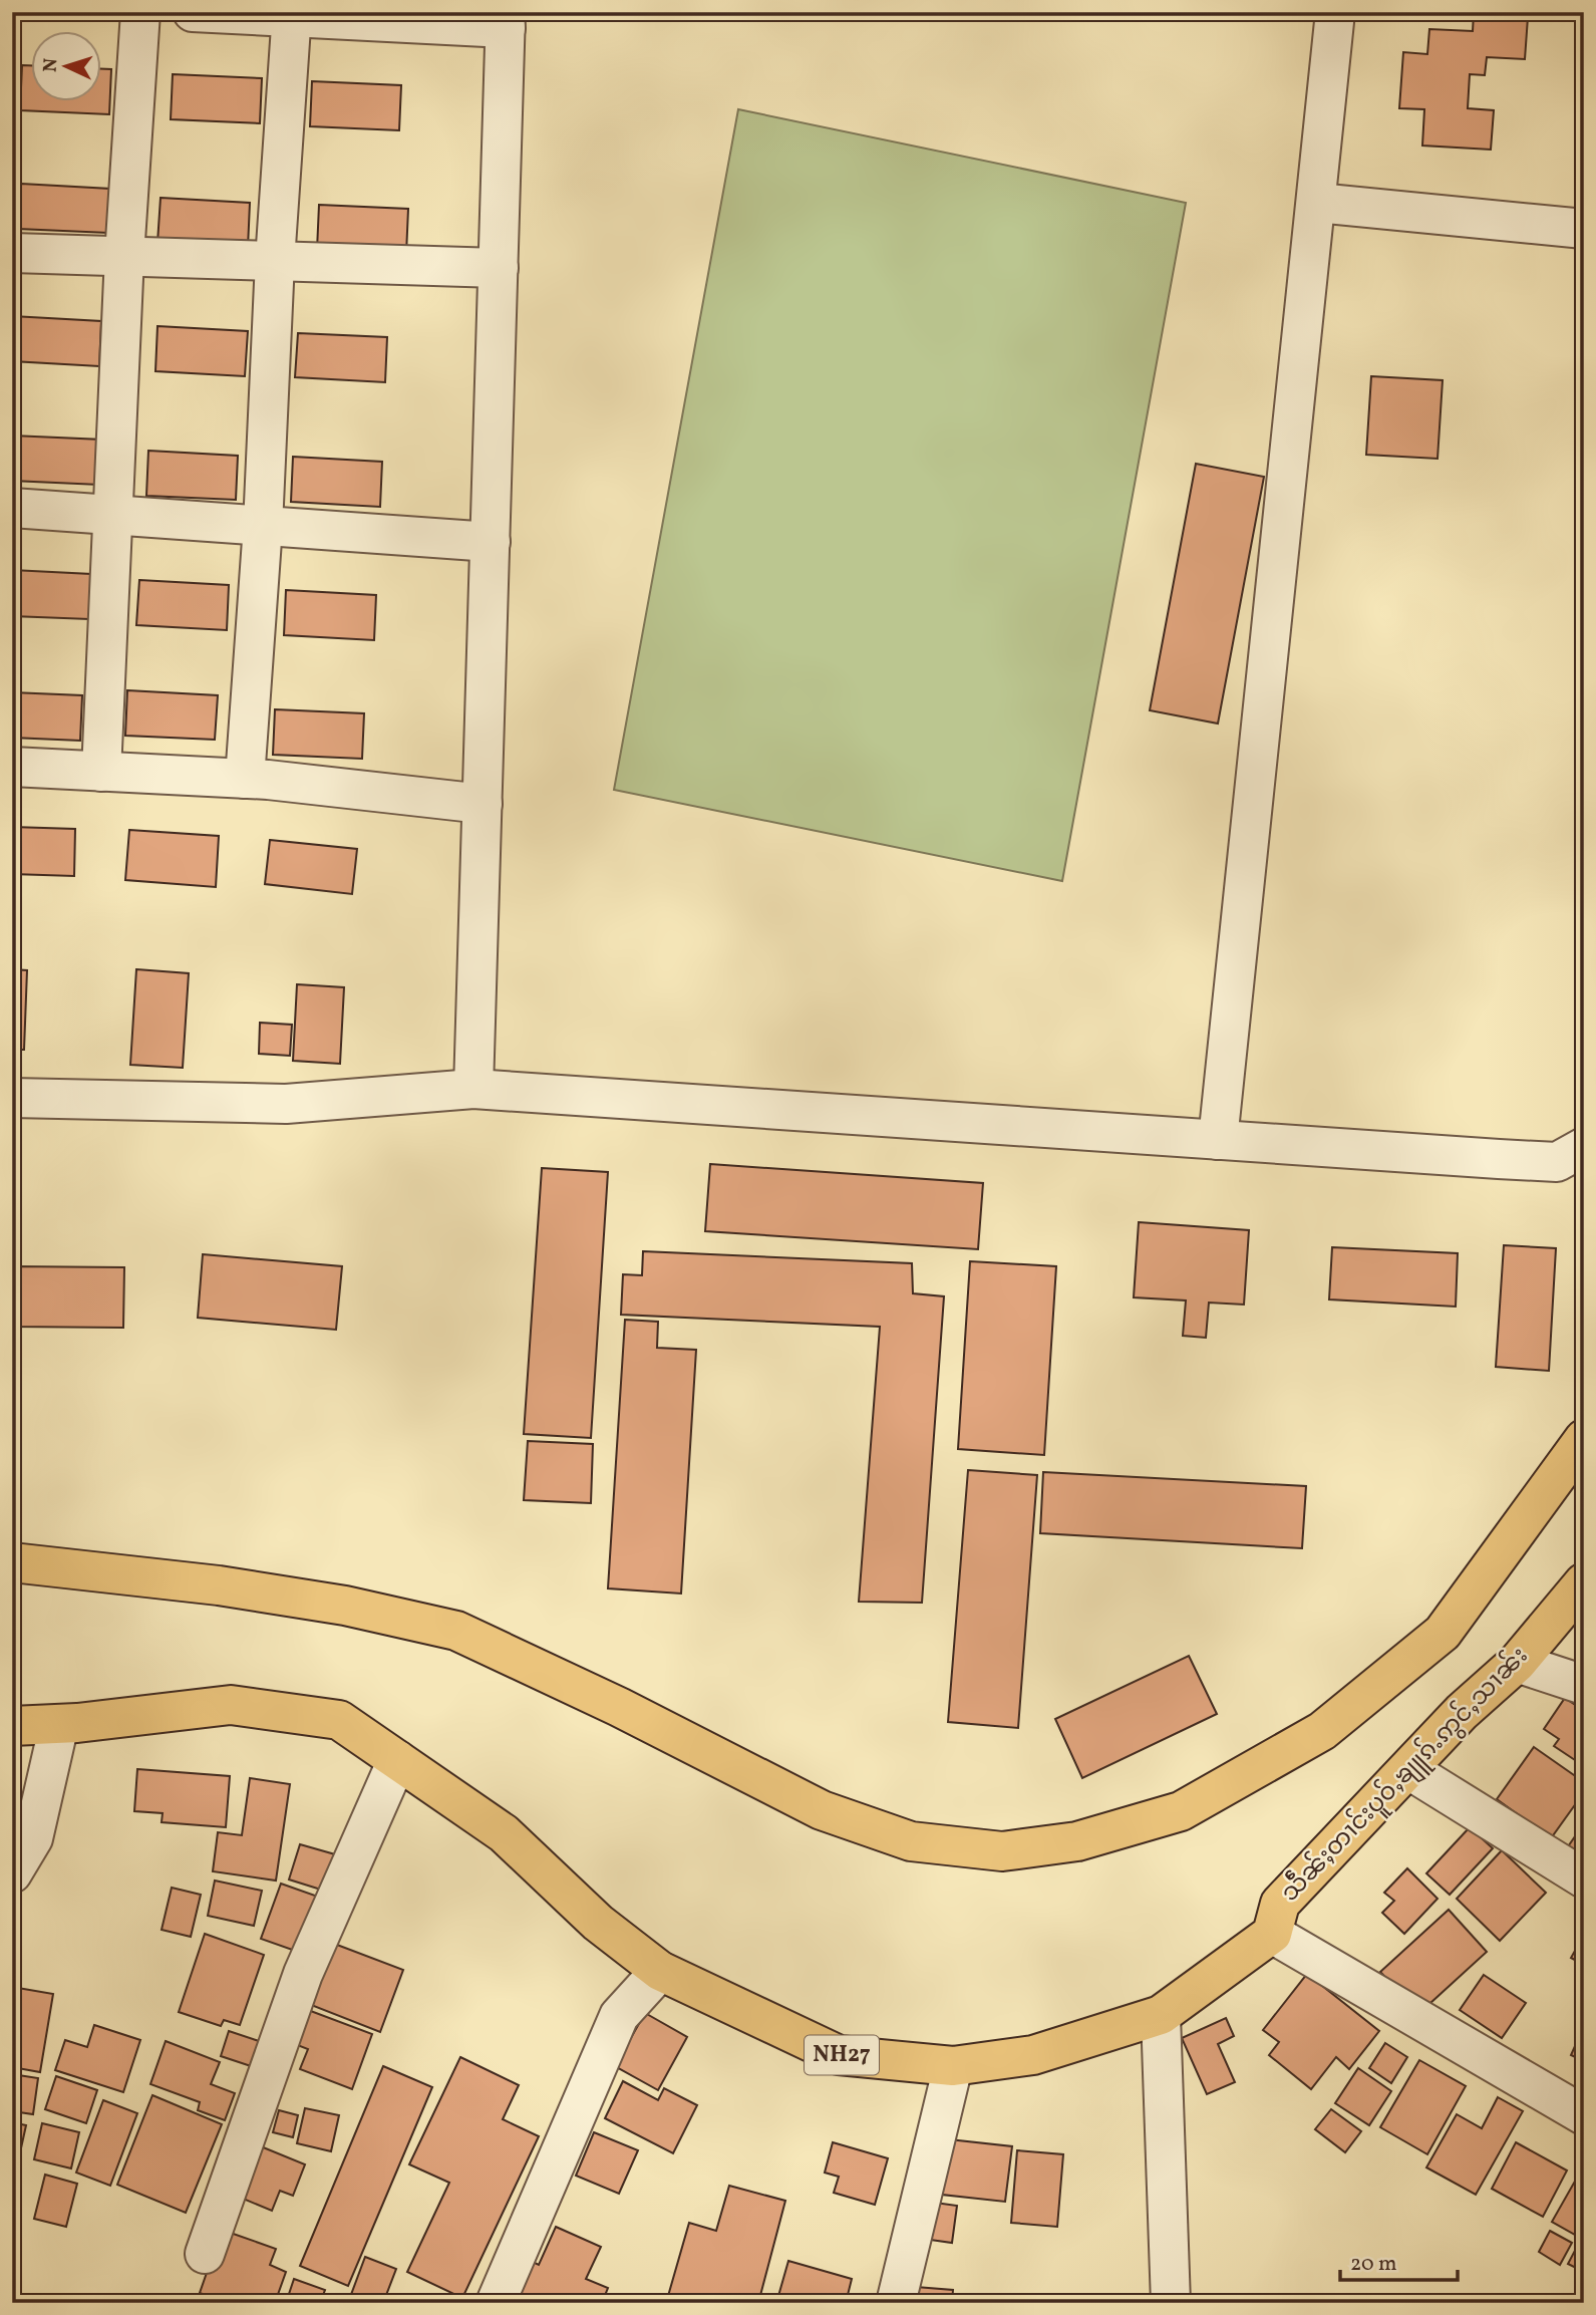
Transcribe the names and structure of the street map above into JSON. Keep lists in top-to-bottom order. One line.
{"streets":{"highway":["သဵႅၼ်ႈတၢင်းပူဝ်ႇၶျူၵ်ႉဢွင်ႇသၢၼ်း","NH27"]},"scale_bar":"20 m","north":"left"}
